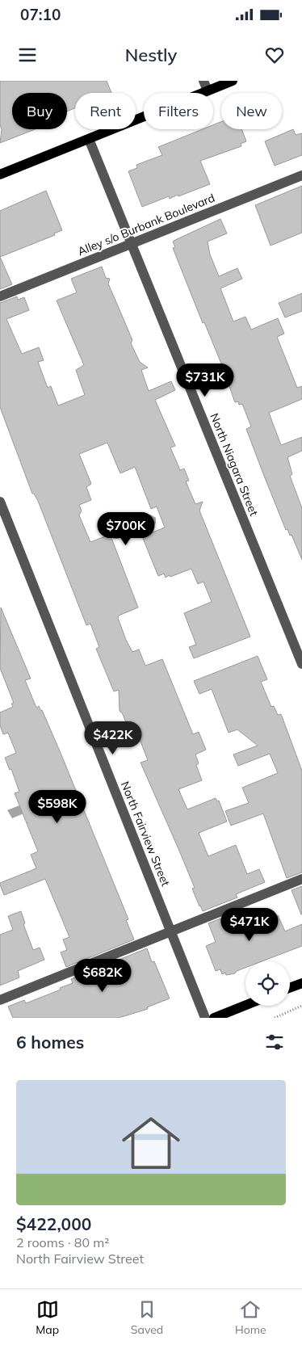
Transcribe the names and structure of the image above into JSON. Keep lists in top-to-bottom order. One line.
{"streets":{"street":["Alley s/o Burbank Boulevard","North Niagara Street","North Fairview Street"]},"crossings":[["Alley s/o Burbank Boulevard","North Niagara Street"]],"page":{"status":"07:10","header":"Nestly","chip":["Buy","Rent","Filters","New"],"price":["$731K","$700K","$422K","$598K","$471K","$682K"],"heading":"6 homes","list":[{"name":"$422,000","note":"2 rooms · 80 m² · North Fairview Street"}],"tabs":["Map","Saved","Home"]}}
